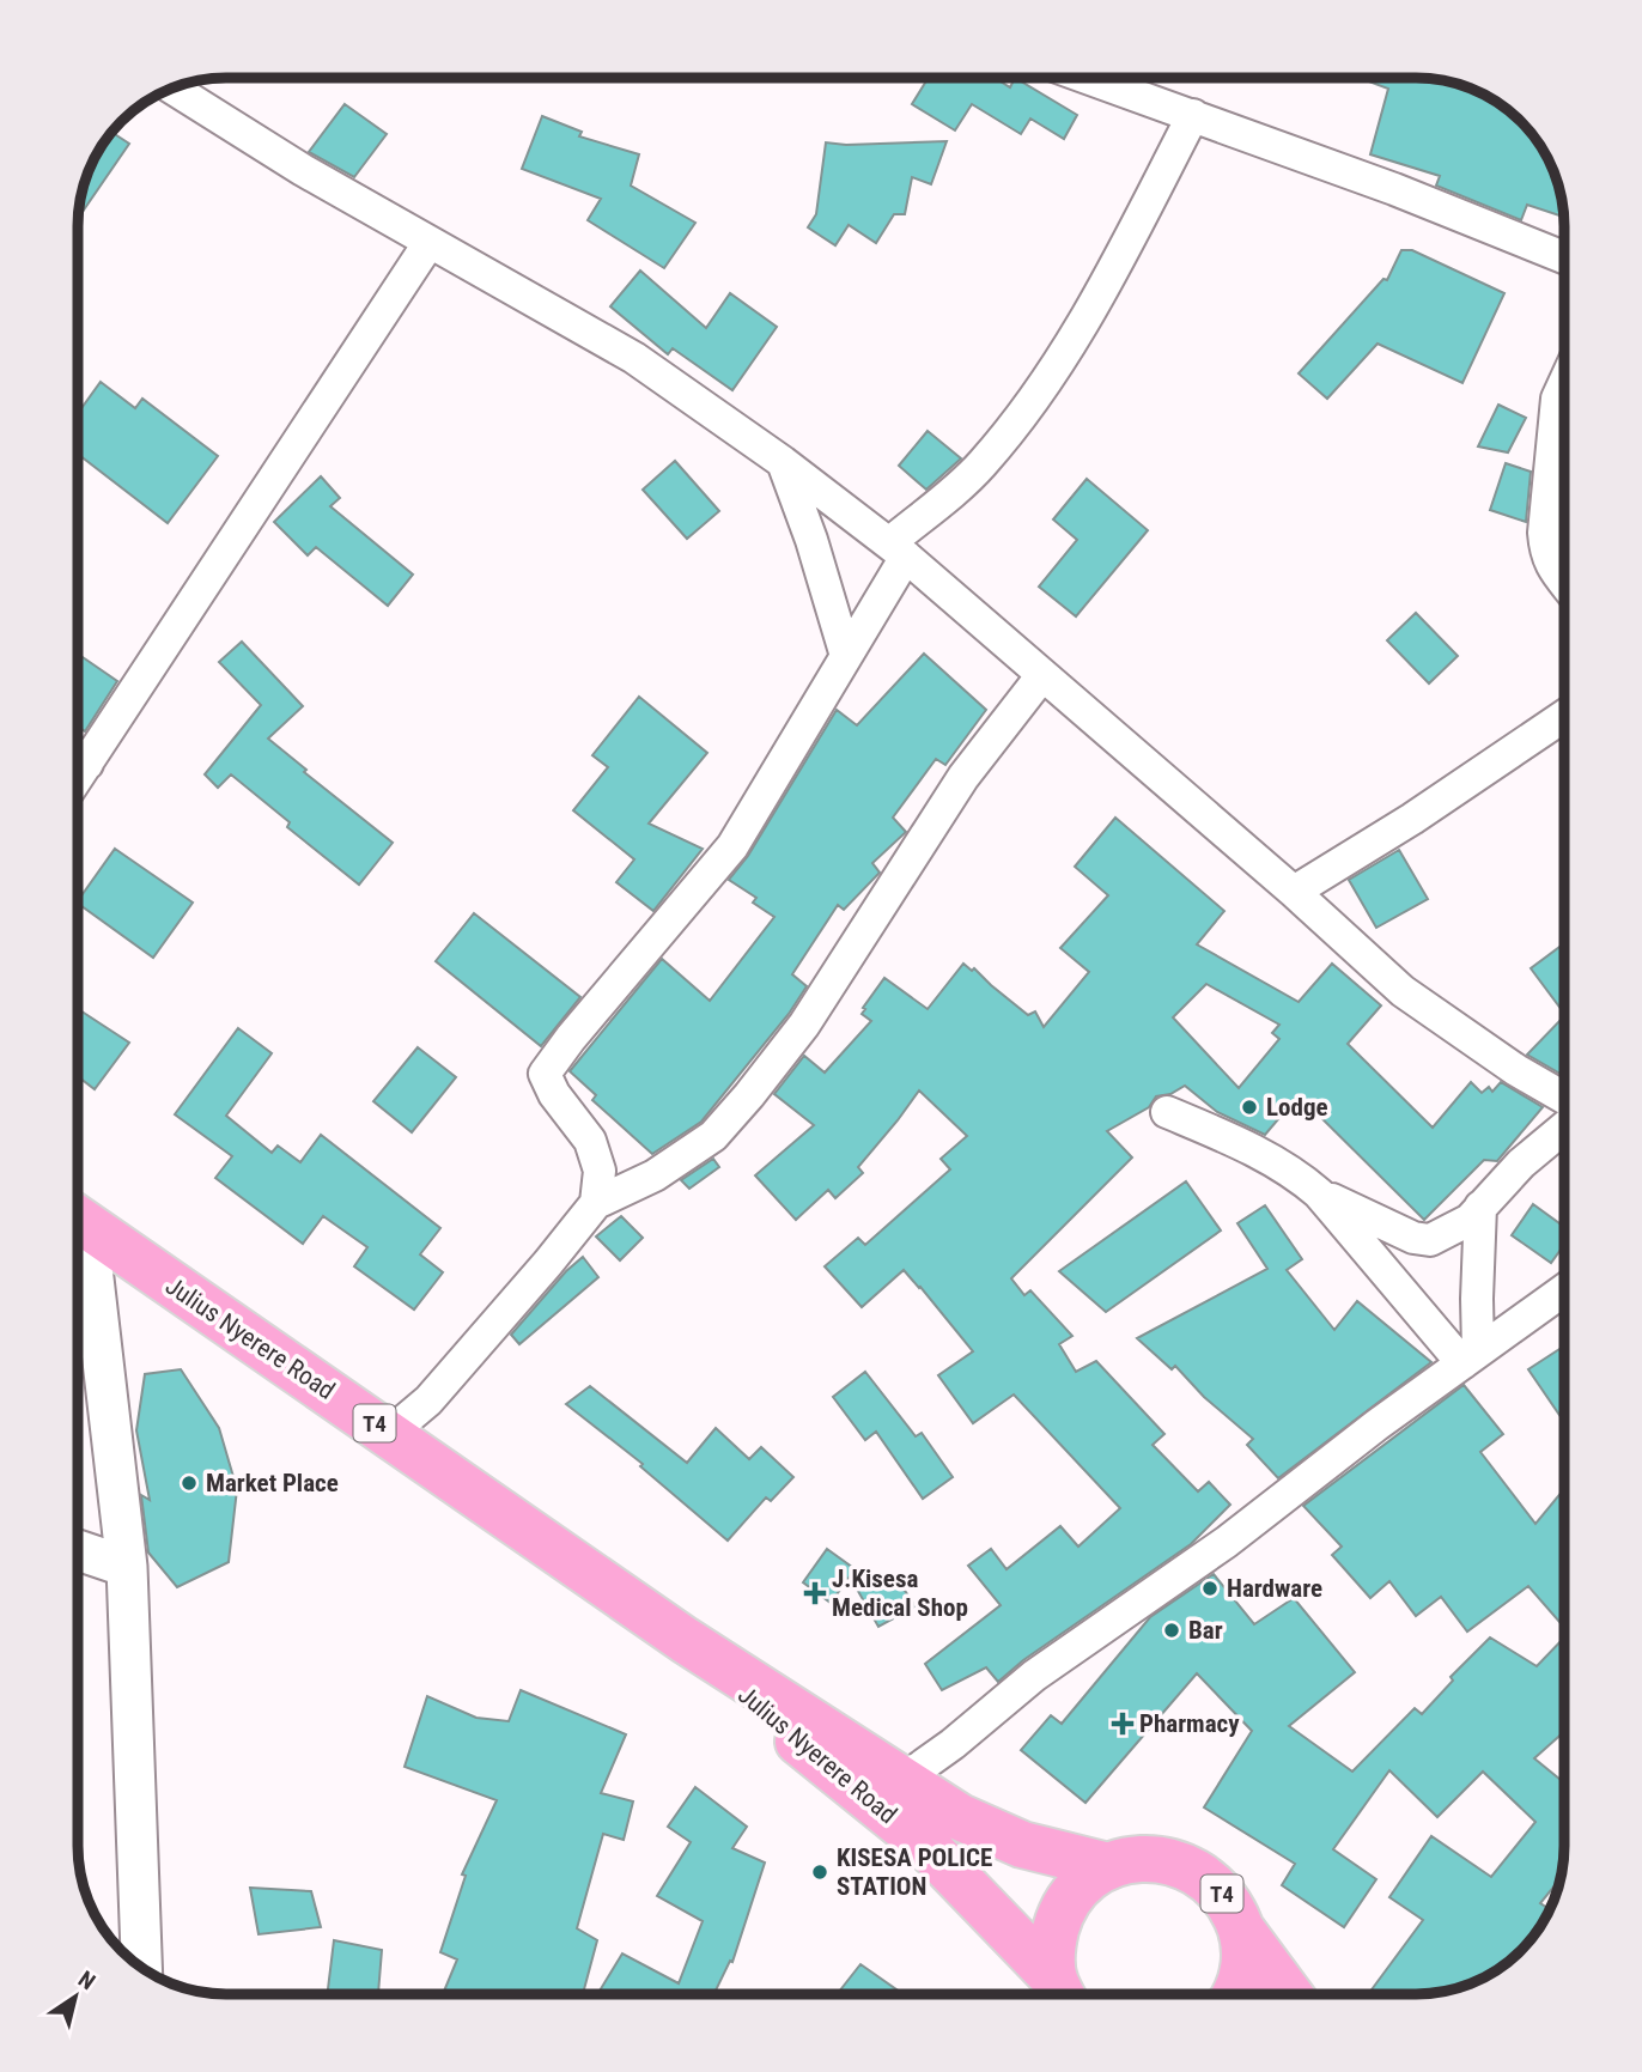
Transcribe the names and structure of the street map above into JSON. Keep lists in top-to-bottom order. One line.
{"streets":{"highway":["Julius Nyerere Road","T4"]},"places":{"other":["Lodge","Market Place","Hardware","Bar","KISESA POLICE STATION"],"health":["J.Kisesa Medical Shop","Pharmacy"]},"north":"top right"}
